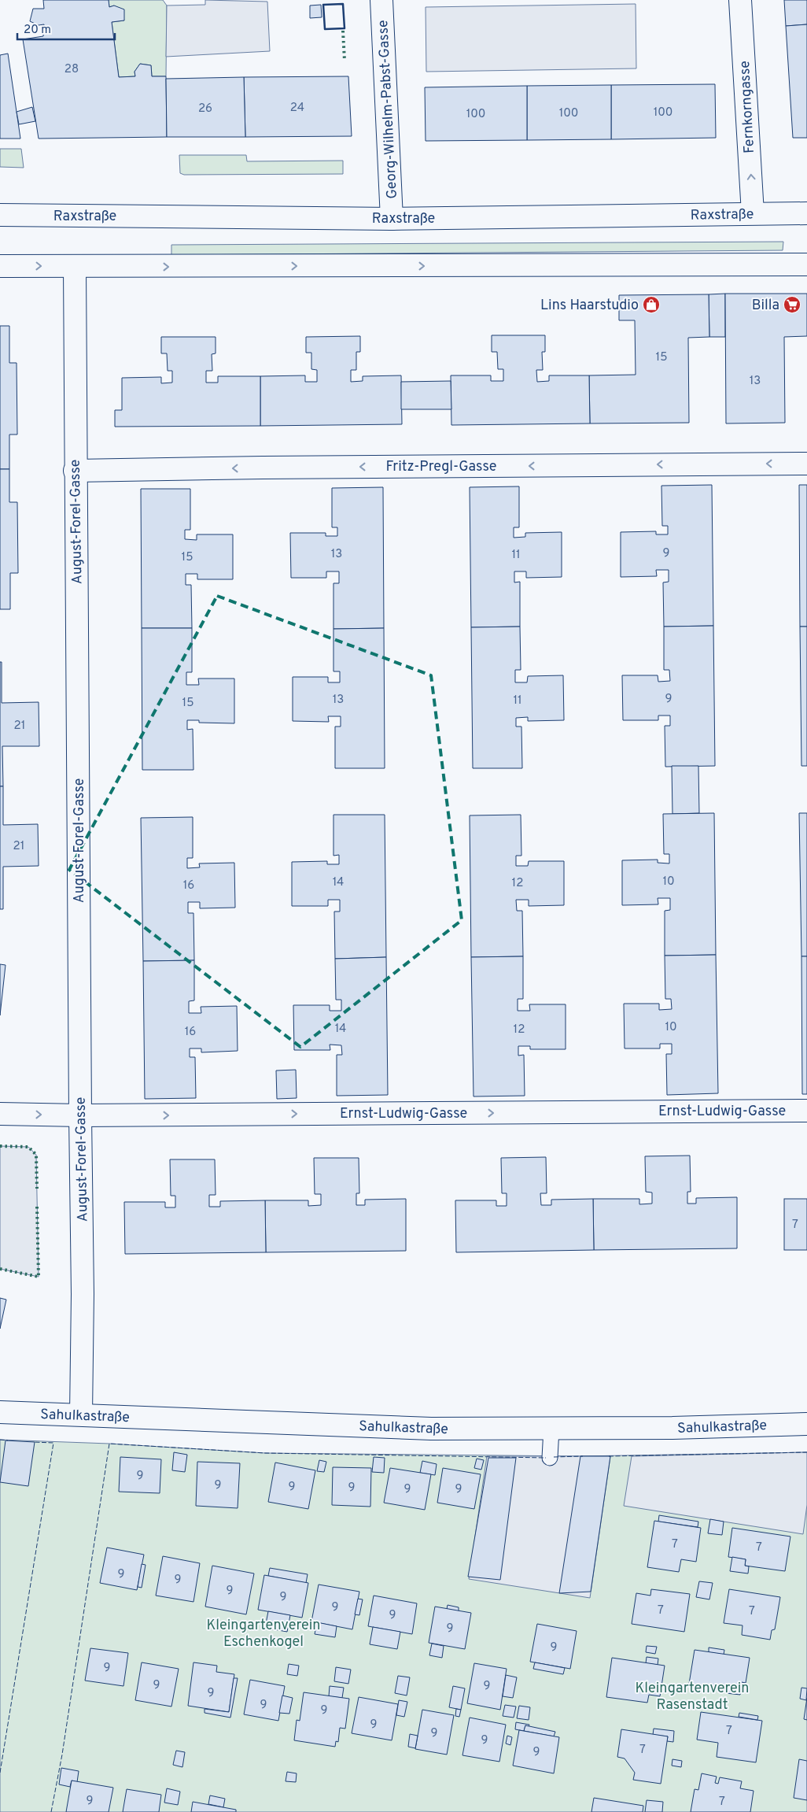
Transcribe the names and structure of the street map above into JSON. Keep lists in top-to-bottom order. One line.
{"streets":{"street":["Fernkorngasse","Georg-Wilhelm-Pabst-Gasse","Raxstraße","Fritz-Pregl-Gasse","August-Forel-Gasse","Ernst-Ludwig-Gasse","Sahulkastraße"]},"crossings":[["Fernkorngasse","Raxstraße"],["Georg-Wilhelm-Pabst-Gasse","Raxstraße"],["Fritz-Pregl-Gasse","August-Forel-Gasse"],["August-Forel-Gasse","Ernst-Ludwig-Gasse"],["August-Forel-Gasse","Sahulkastraße"]],"one_way":["Fernkorngasse","Fritz-Pregl-Gasse","Ernst-Ludwig-Gasse"],"parks":["Kleingartenverein Eschenkogel","Kleingartenverein Rasenstadt"],"places":{"shop":["Lins Haarstudio"],"supermarket":["Billa"]},"house_numbers":["28","24","26","100","100","100","15","13","9","13","11","15","9","13","11","15","21","21","10","14","12","16","10","14","12","16","7","9","9","9","9","9","9","7","7","9","9","9","9","9","7","7","9","9","9","9","9","9","9","9","9","9","7","9","9","7","9","9","7"],"scale_bar":"20 m"}
